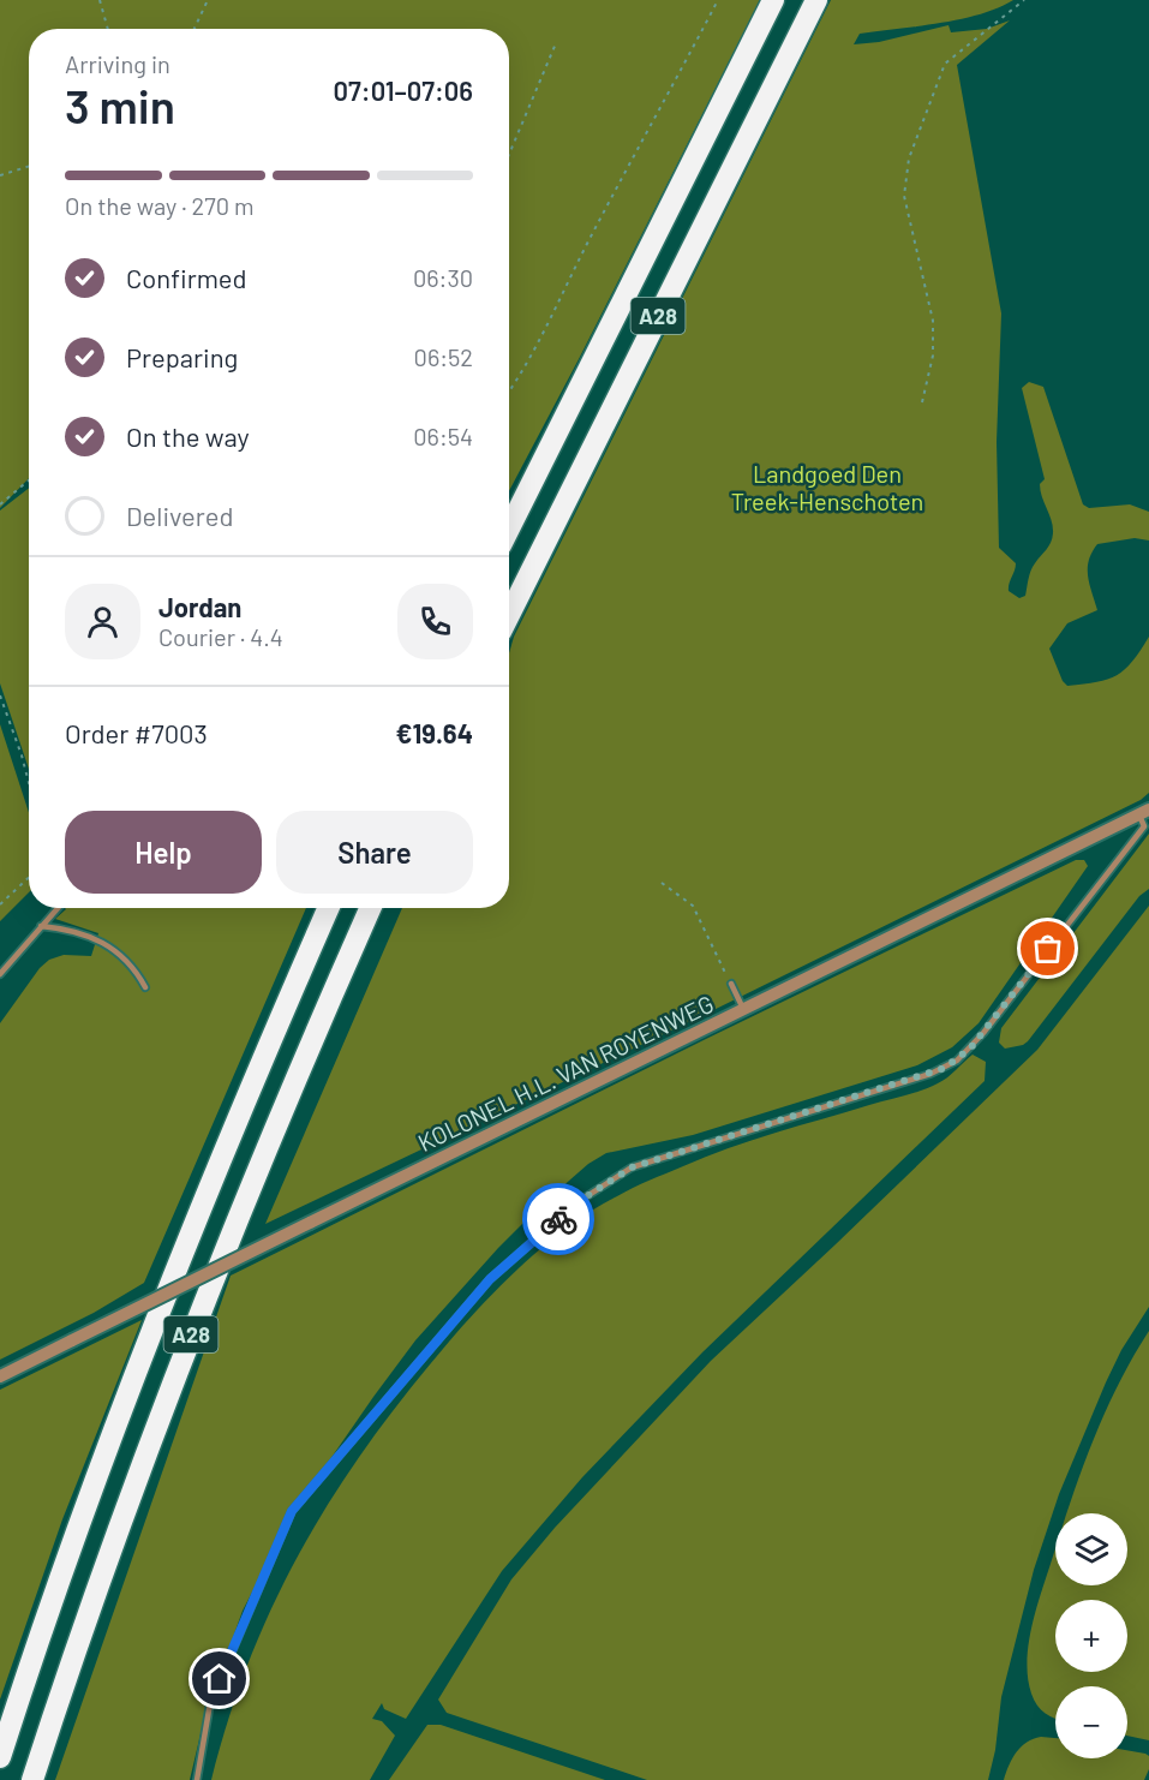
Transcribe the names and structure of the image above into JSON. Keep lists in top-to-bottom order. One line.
{"streets":{"highway":["A28"],"street":["KOLONEL H.L. VAN ROYENWEG"]},"parks":["Landgoed Den Treek-Henschoten"],"page":{"heading":["3 min","Arriving in","07:01–07:06"],"panel":["Jordan","Courier · 4.4","Order #7003","€19.64"],"bar":"On the way · 270 m","list":[["Confirmed","06:30"],["Preparing","06:52"],["On the way","06:54"],"Delivered"],"buttons":["Help","Share"],"map_buttons":["+","−"]}}
